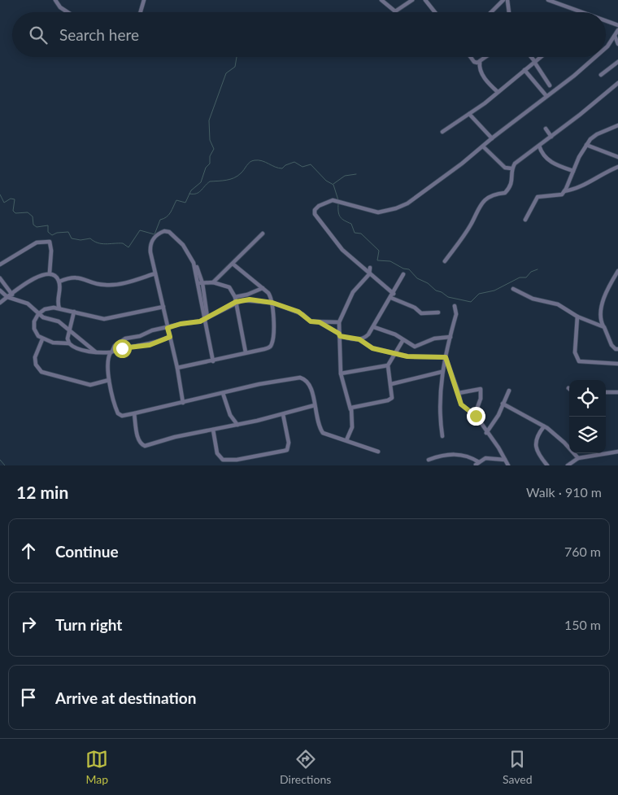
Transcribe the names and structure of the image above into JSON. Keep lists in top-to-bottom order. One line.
{"page":{"search":"Search here","heading":["12 min","Walk · 910 m"],"list":[["Continue","760 m"],["Turn right","150 m"],"Arrive at destination"],"nav":["Map","Directions","Saved"]}}
